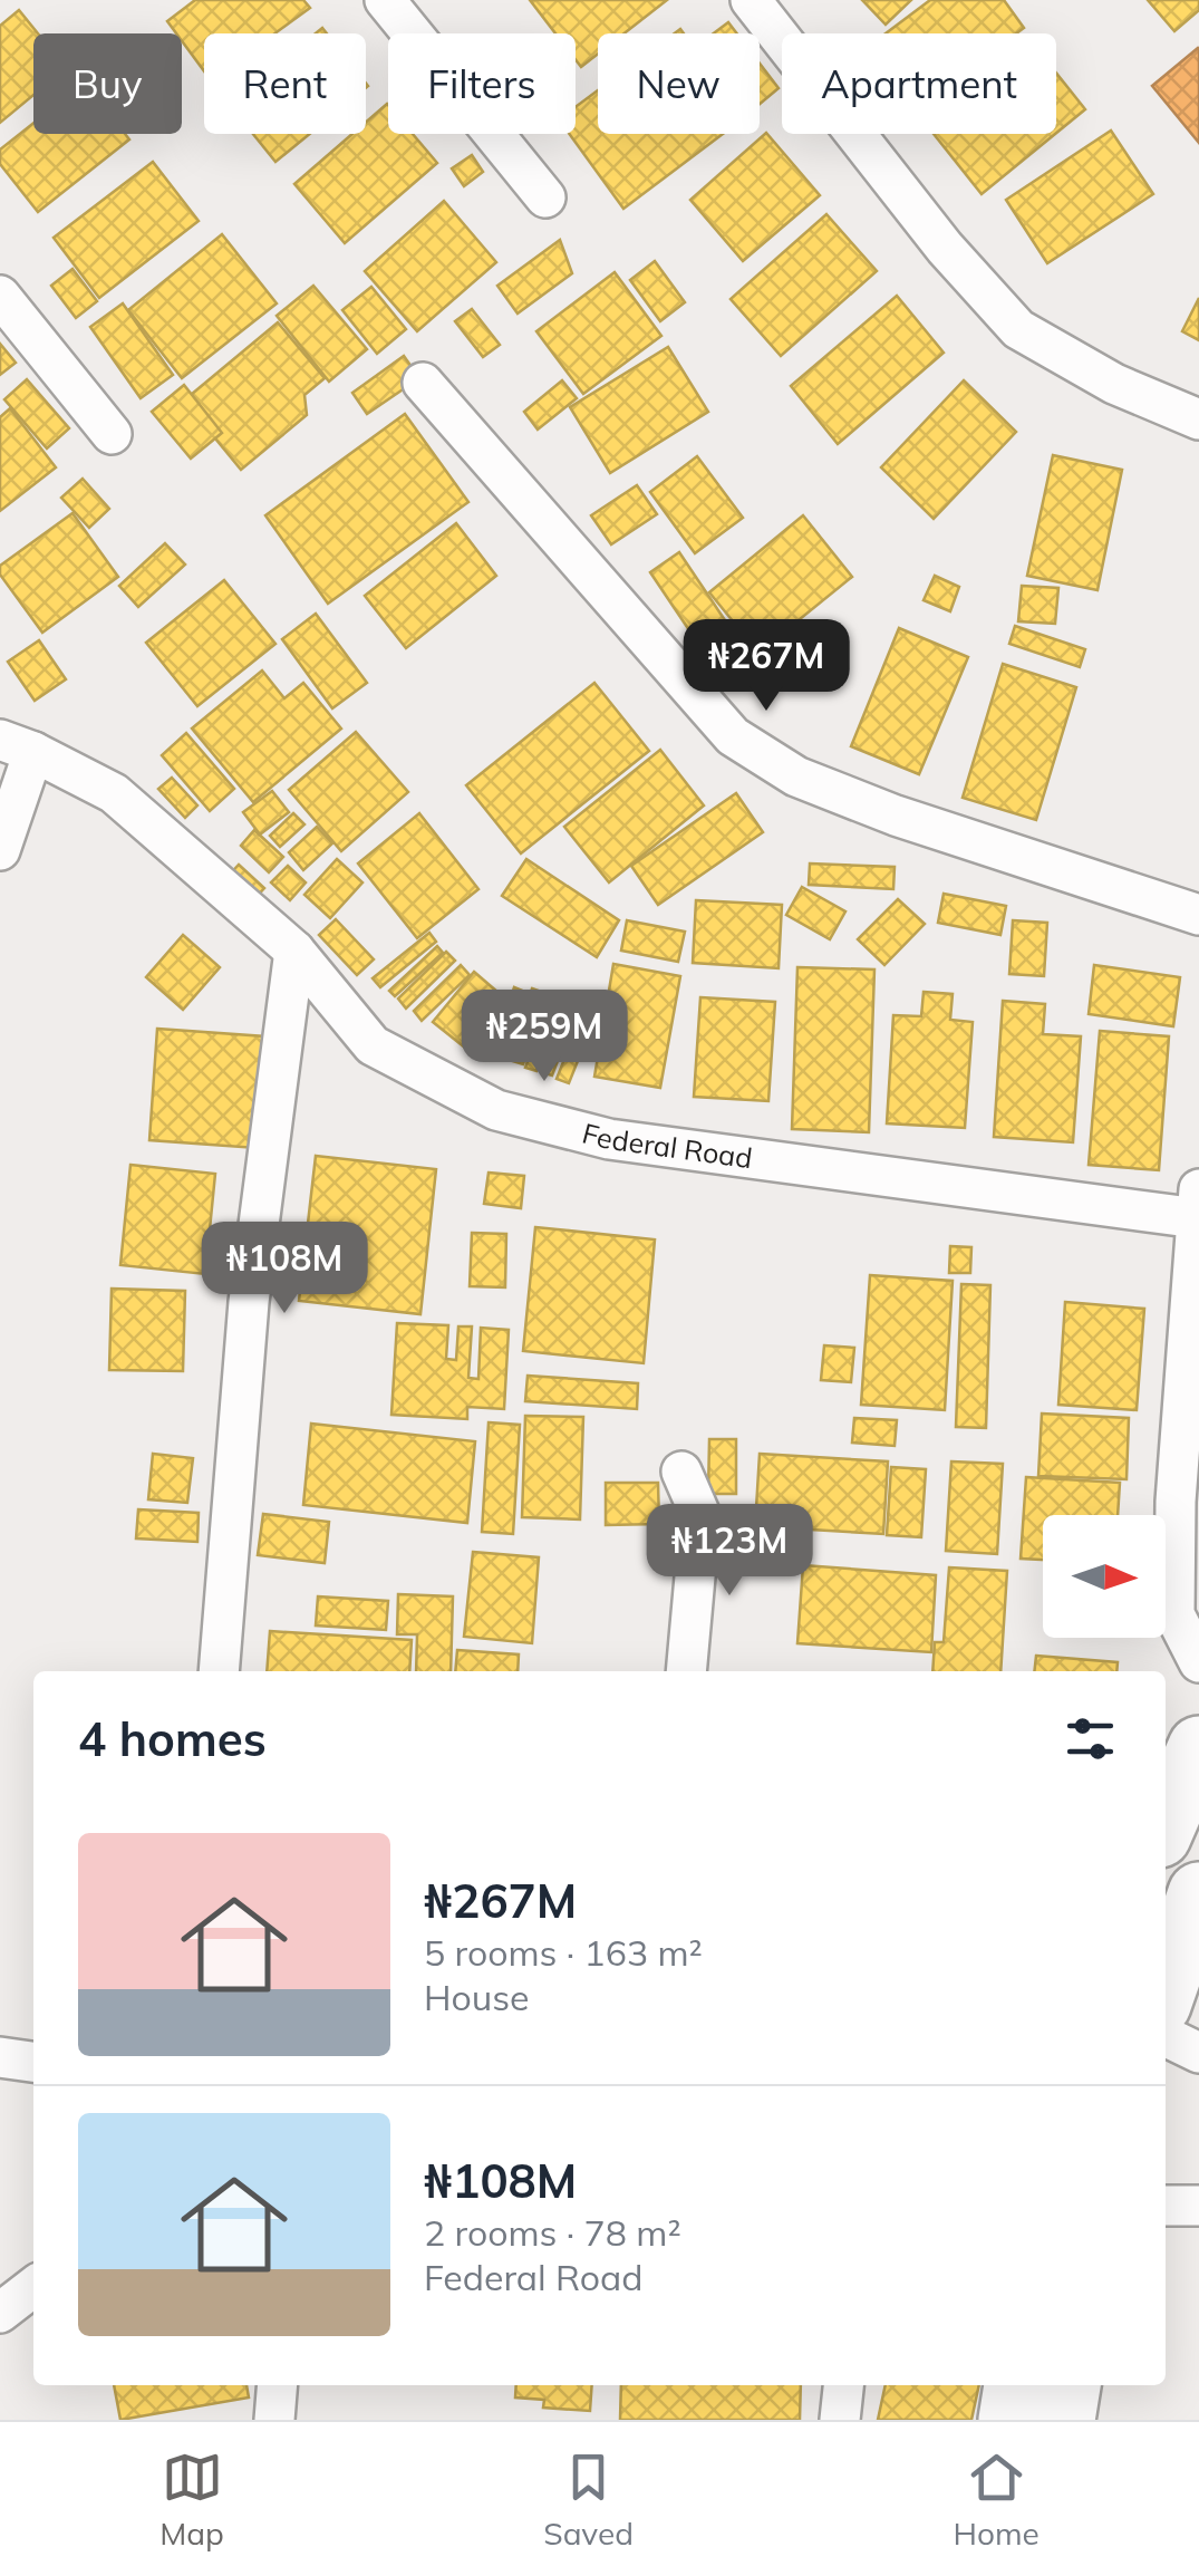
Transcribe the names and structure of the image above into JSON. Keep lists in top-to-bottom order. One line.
{"streets":{"street":["Federal Road"]},"north":"right","page":{"chip":["Buy","Rent","Filters","New","Apartment"],"price":["₦267M","₦259M","₦108M","₦123M"],"heading":"4 homes","list":[{"name":"₦267M","note":"5 rooms · 163 m² · House"},{"name":"₦108M","note":"2 rooms · 78 m² · Federal Road"}],"tabs":["Map","Saved","Home"]}}
